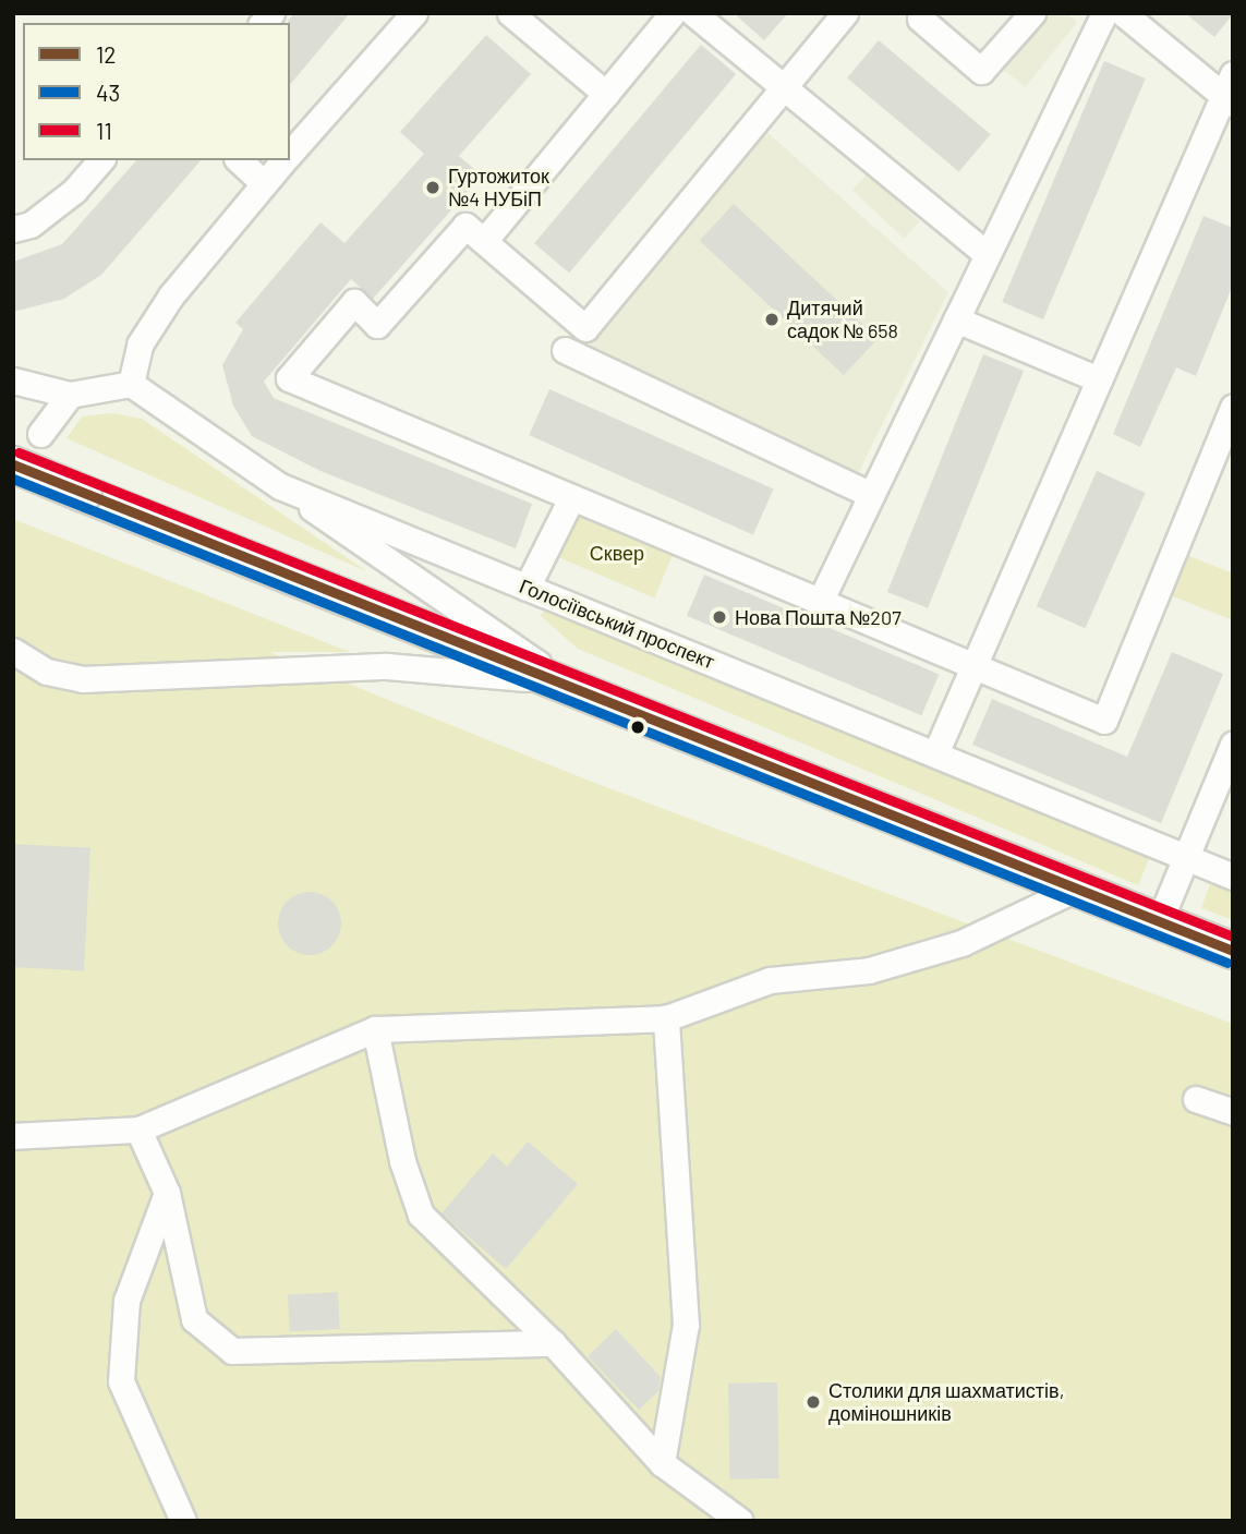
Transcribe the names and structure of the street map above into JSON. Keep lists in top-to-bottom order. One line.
{"streets":{"street":["Голосіївський проспект"]},"parks":["Сквер"],"places":["Гуртожиток №4 НУБіП","Дитячий садок № 658","Нова Пошта №207","Столики для шахматистів, доміношників"],"lines":["transit line 11","transit line 12","transit line 43"],"legend":["12","43","11"]}
